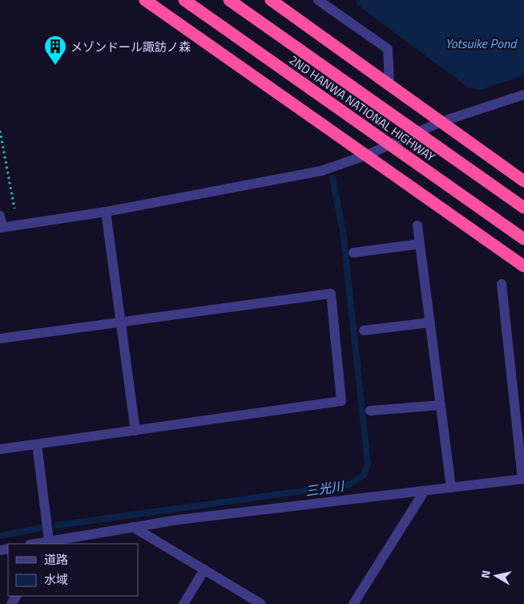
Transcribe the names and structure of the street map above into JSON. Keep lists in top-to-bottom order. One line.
{"streets":{"highway":["2ND HANWA NATIONAL HIGHWAY"]},"water":["Yotsuike Pond","三光川"],"places":{"building":["メゾンドール諏訪ノ森"]},"legend":["道路","水域"],"north":"left"}
